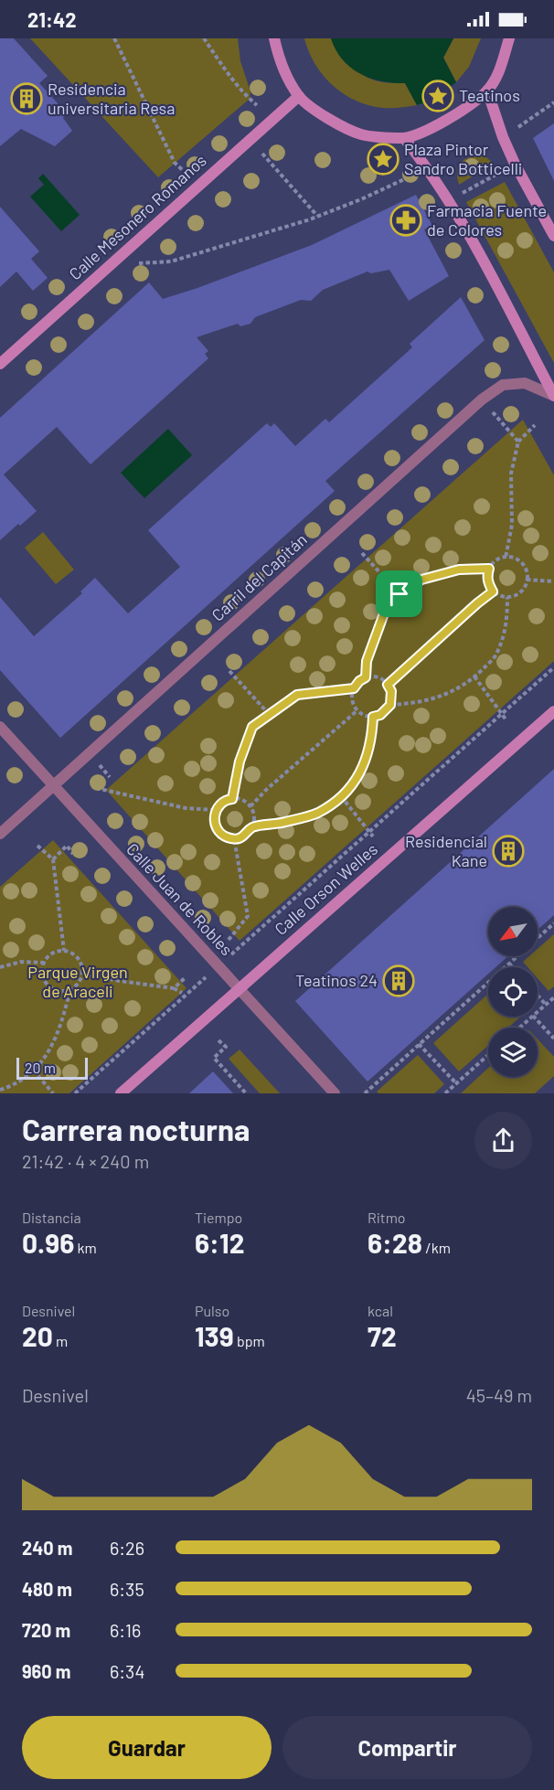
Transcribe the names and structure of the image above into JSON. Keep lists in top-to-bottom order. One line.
{"streets":{"street":["Calle Mesonero Romanos","Carril del Capitán","Calle Orson Welles","Calle Juan de Robles"]},"crossings":[["Carril del Capitán","Calle Juan de Robles"],["Calle Orson Welles","Calle Juan de Robles"]],"parks":["Parque Virgen de Araceli"],"places":{"place":["Teatinos","Plaza Pintor Sandro Botticelli"],"building":["Residencia universitaria Resa","Residencial Kane","Teatinos 24"],"pharmacy":["Farmacia Fuente de Colores"]},"scale_bar":"20 m","north":"bottom left","page":{"status":"21:42","scale":"20 m","heading":["Carrera nocturna","21:42 · 4 × 240 m"],"stats":[["Distancia","0.96 km"],["Tiempo","6:12"],["Ritmo","6:28 /km"],["Desnivel","20 m"],["Pulso","139 bpm"],["kcal","72"]],"chart":["Desnivel","45–49 m"],"list":[{"name":"240 m","note":"6:26"},{"name":"480 m","note":"6:35"},{"name":"720 m","note":"6:16"},{"name":"960 m","note":"6:34"}],"buttons":["Guardar","Compartir"]}}
